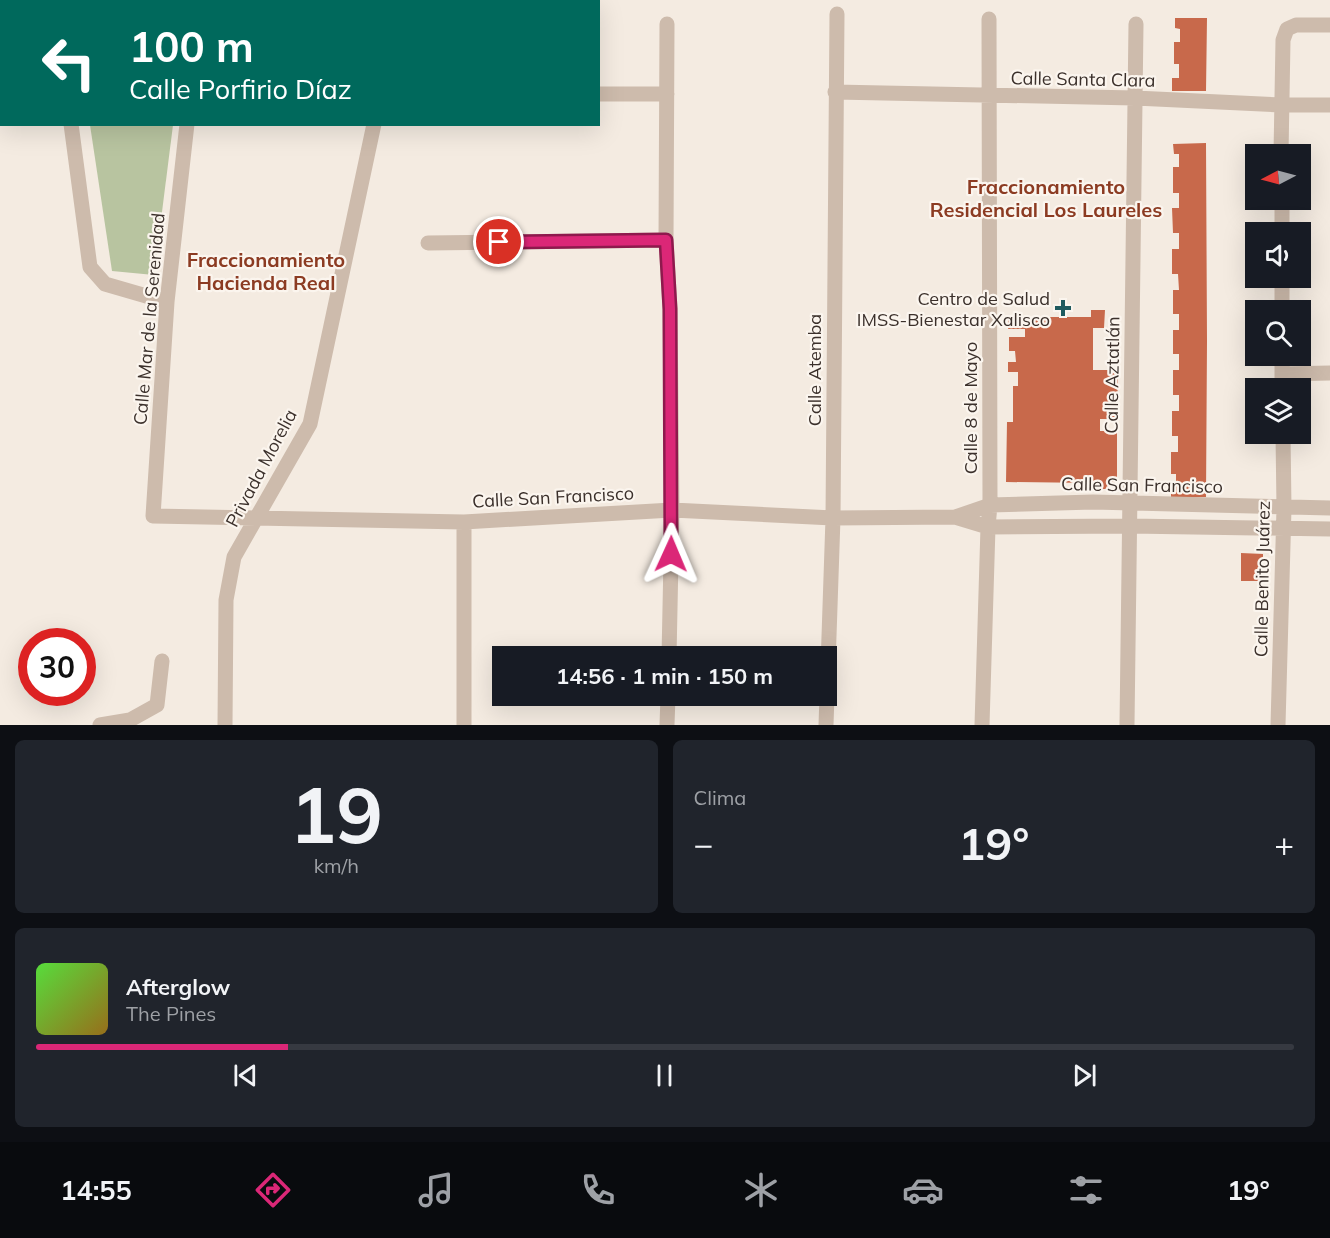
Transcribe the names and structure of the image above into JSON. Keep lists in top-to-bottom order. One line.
{"streets":{"street":["Calle Santa Clara","Calle Mar de la Serenidad","Calle Atemba","Calle Aztatlán","Calle 8 de Mayo","Privada Morelia","Calle San Francisco","Calle Benito Juárez"]},"crossings":[["Calle Santa Clara","Calle Atemba"],["Calle Santa Clara","Calle Aztatlán"],["Calle Santa Clara","Calle 8 de Mayo"],["Calle Mar de la Serenidad","Calle San Francisco"],["Calle Atemba","Calle San Francisco"],["Calle Aztatlán","Calle San Francisco"],["Calle 8 de Mayo","Calle San Francisco"],["Privada Morelia","Calle San Francisco"],["Calle San Francisco","Calle Benito Juárez"]],"districts":["Fraccionamiento Residencial Los Laureles","Fraccionamiento Hacienda Real"],"places":{"health":["Centro de Salud IMSS-Bienestar Xalisco"]},"north":"left","page":{"turn":["100 m","Calle Porfirio Díaz"],"limit":"30","trip":"14:56 · 1 min · 150 m","tile":[["19","km/h"],"Clima"],"heat":["−","19°","+"],"song":["Afterglow","The Pines"],"tabs":["14:55","19°"]}}
